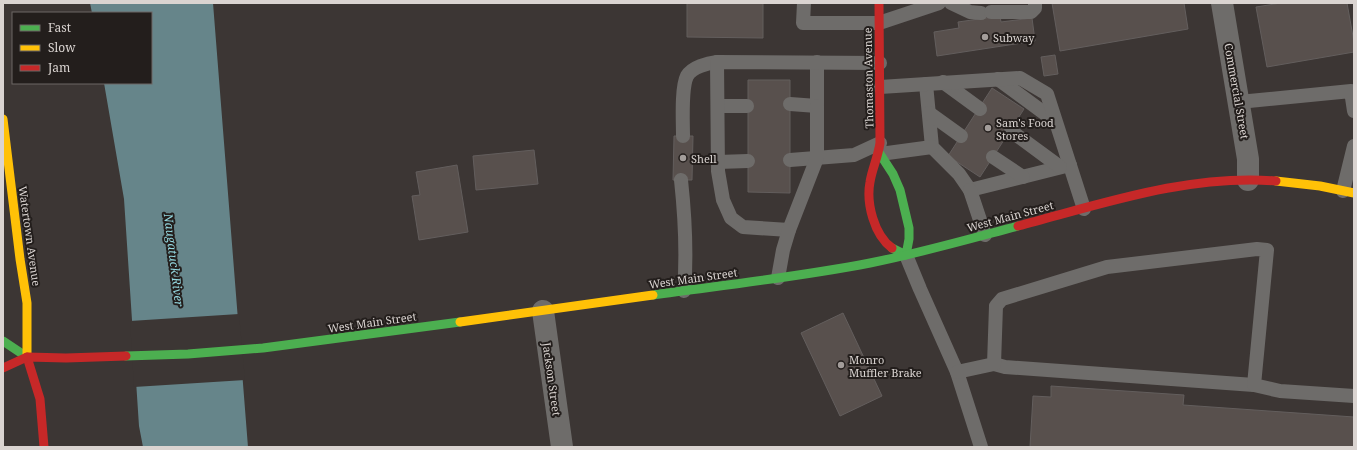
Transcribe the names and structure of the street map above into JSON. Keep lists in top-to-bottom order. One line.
{"streets":{"main road":["Thomaston Avenue","West Main Street","Watertown Avenue"],"street":["Commercial Street","Jackson Street"]},"crossings":[["Thomaston Avenue","West Main Street"],["Commercial Street","West Main Street"],["West Main Street","Watertown Avenue"],["West Main Street","Jackson Street"]],"water":["Naugatuck River"],"places":["Subway","Sam's Food Stores","Shell","Monro Muffler Brake"],"legend":["Fast","Slow","Jam"]}
